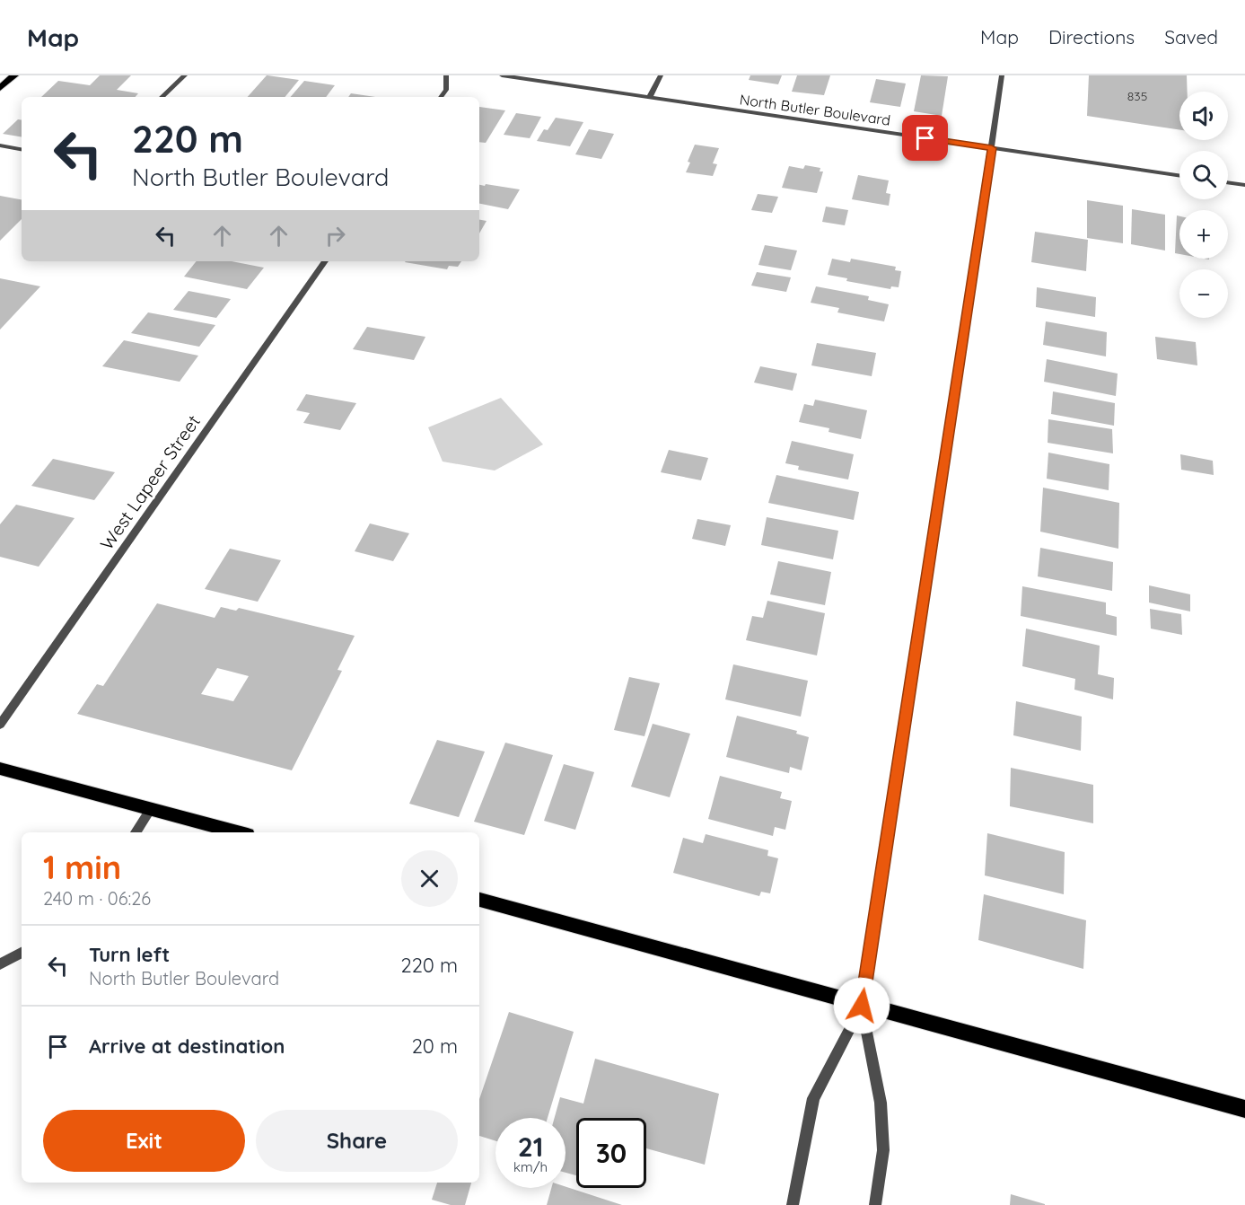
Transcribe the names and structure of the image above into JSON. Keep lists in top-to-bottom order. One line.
{"streets":{"street":["North Butler Boulevard","West Lapeer Street"]},"house_numbers":["835"],"page":{"header":"Map","nav":["Map","Directions","Saved"],"map_buttons":["+","−"],"turn":["220 m","North Butler Boulevard"],"heading":["1 min","240 m · 06:26"],"list":[{"name":"Turn left","note":"North Butler Boulevard","value":"220 m"},{"name":"Arrive at destination","value":"20 m"}],"buttons":["Exit","Share"],"speed":"21 km/h","limit":"30"}}
